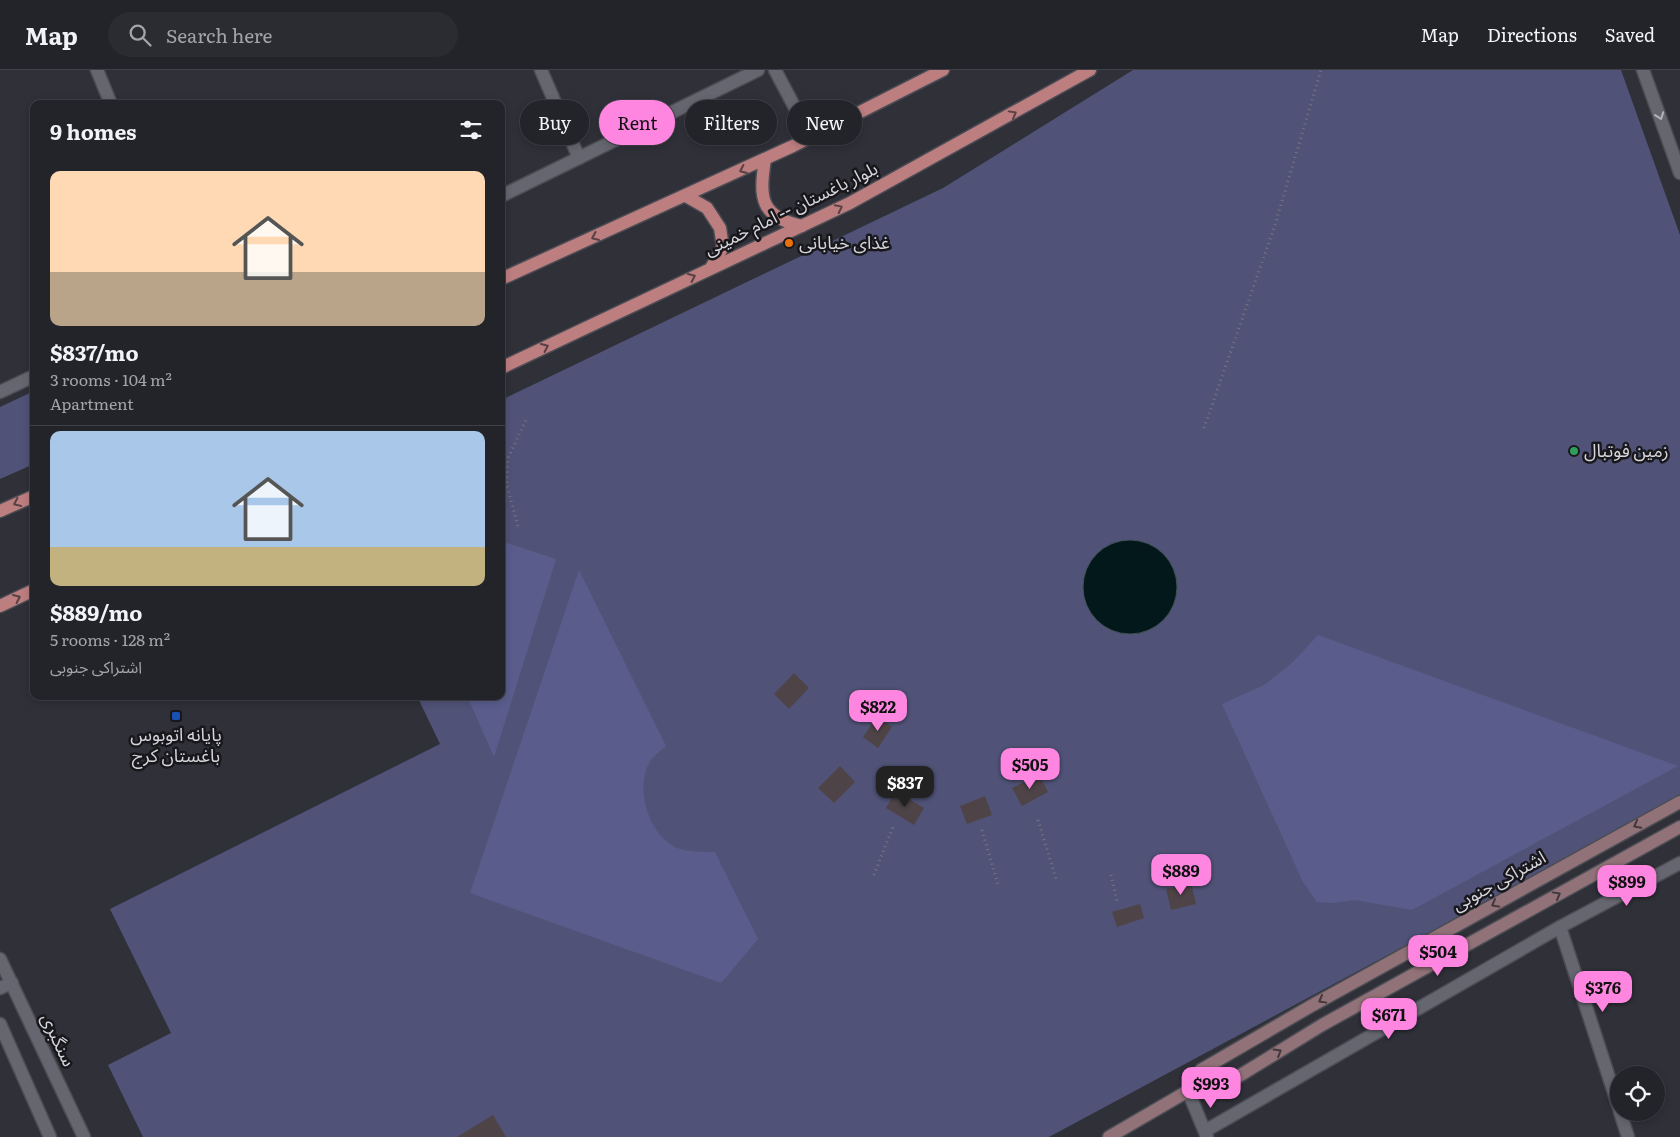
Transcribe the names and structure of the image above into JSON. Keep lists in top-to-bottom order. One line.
{"streets":{"main road":["بلوار باغستان -- امام خمینی","اشتراکی جنوبی"],"street":["سنگبری"]},"places":{"other":["غذای خیابانی","زمین فوتبال"],"transit":["پایانه اتوبوس باغستان کرج"]},"page":{"header":"Map","search":"Search here","nav":["Map","Directions","Saved"],"chip":["Buy","Rent","Filters","New"],"heading":"9 homes","list":[{"name":"$837/mo","note":"3 rooms · 104 m² · Apartment"},{"name":"$889/mo","note":"5 rooms · 128 m² · اشتراکی جنوبی"}],"price":["$822","$505","$837","$889","$899","$504","$376","$671","$993"]}}
